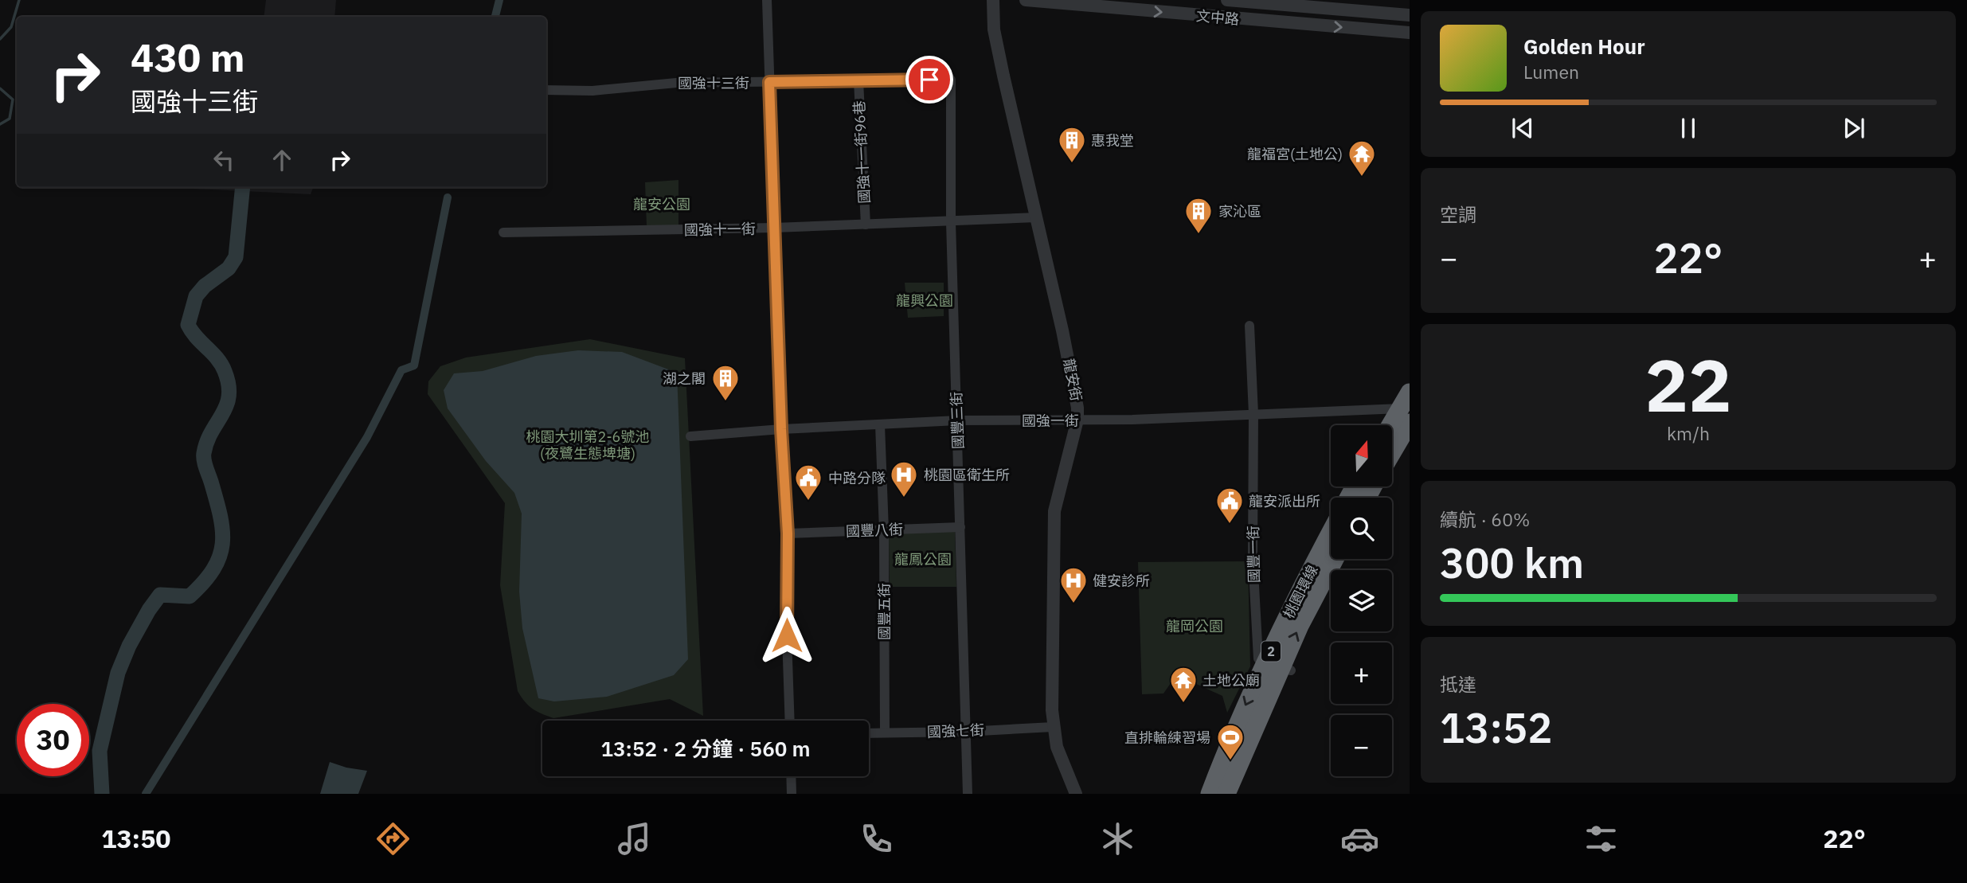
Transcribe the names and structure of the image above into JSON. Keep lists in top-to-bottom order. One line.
{"streets":{"highway":["桃園環線","2"],"street":["文中路","國強十三街","國強十一街96巷","國強十一街","龍安街","國豐三街","國強一街","國豐八街","國豐一街","國豐五街","國強七街"]},"crossings":[["國強十三街","國強十一街96巷"],["國強十三街","國豐三街"],["國強十一街96巷","國強十一街"],["國強十一街","龍安街"],["國強十一街","國豐三街"],["龍安街","國強一街"],["龍安街","國強七街"],["國豐三街","國強一街"],["國豐三街","國豐八街"],["國豐三街","國強七街"],["國強一街","國豐一街"],["國強一街","國豐五街"],["國豐八街","國豐五街"],["國豐五街","國強七街"]],"parks":["龍安公園","龍興公園","桃園大圳第2-6號池 (夜鷺生態埤塘)","龍鳳公園","龍岡公園"],"places":{"building":["惠我堂","家沁區","湖之閣"],"temple":["龍福宮(土地公)","土地公廟"],"hospital":["桃園區衛生所","健安診所"],"public building":["中路分隊","龍安派出所"],"sports":["直排輪練習場"]},"north":"top","page":{"turn":["430 m","國強十三街"],"song":["Golden Hour","Lumen"],"tile":["空調",["22","km/h"],["續航 · 60%","300 km"],["抵達","13:52"]],"heat":["−","22°","+"],"map_buttons":["+","−"],"limit":"30","trip":"13:52 · 2 分鐘 · 560 m","tabs":["13:50","22°"]}}
